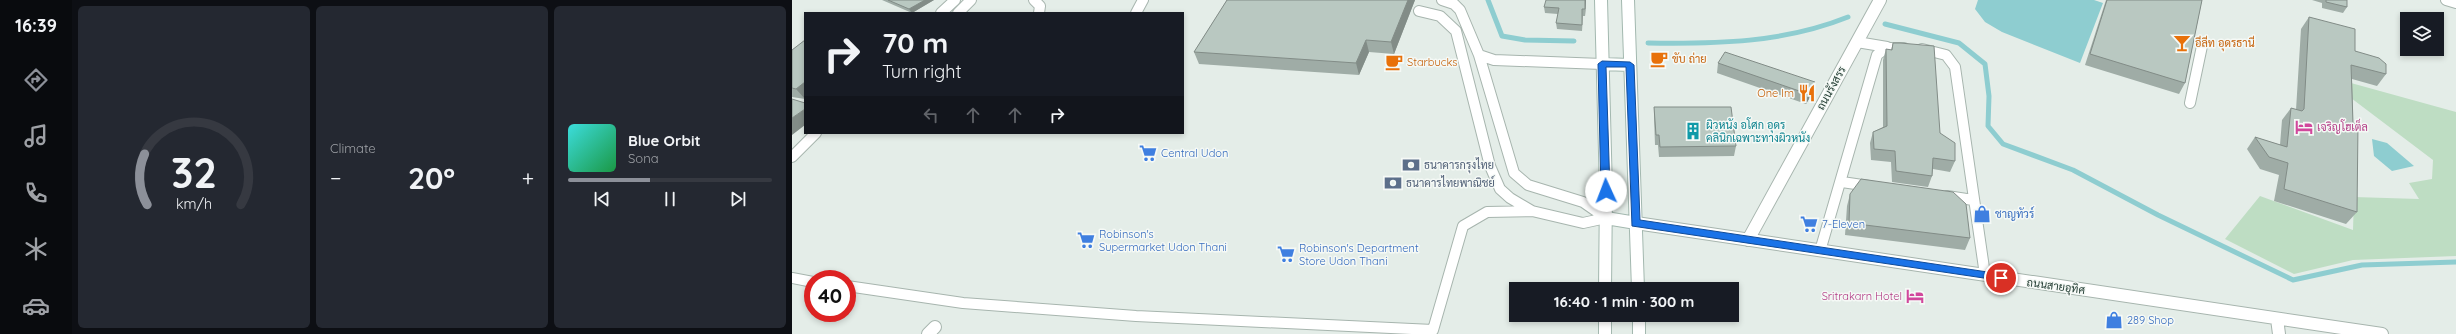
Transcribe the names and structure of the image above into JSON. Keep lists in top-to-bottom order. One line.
{"streets":{"street":["ถนนรังสรร","ถนนสายอุทิศ"]},"crossings":[["ถนนรังสรร","ถนนสายอุทิศ"]],"places":{"bar":["อีลีท อุดรธานี"],"cafe":["ขับ ถ่าย","Starbucks"],"restaurant":["One Im"],"hotel":["เจริญโฮเต็ล","Sritrakarn Hotel"],"building":["ผิวหนัง อโศก อุดร คลินิกเฉพาะทางผิวหนัง"],"supermarket":["Central Udon","7-Eleven","Robinson's Supermarket Udon Thani","Robinson's Department Store Udon Thani"],"bank":["ธนาคารกรุงไทย","ธนาคารไทยพาณิชย์"],"shop":["ชาญทัวร์","289 Shop"]},"page":{"tabs":"16:39","tile":"Climate","turn":["70 m","Turn right"],"song":["Blue Orbit","Sona"],"heat":["−","20°","+"],"limit":"40","trip":"16:40 · 1 min · 300 m","gauge":["32","km/h"]}}
